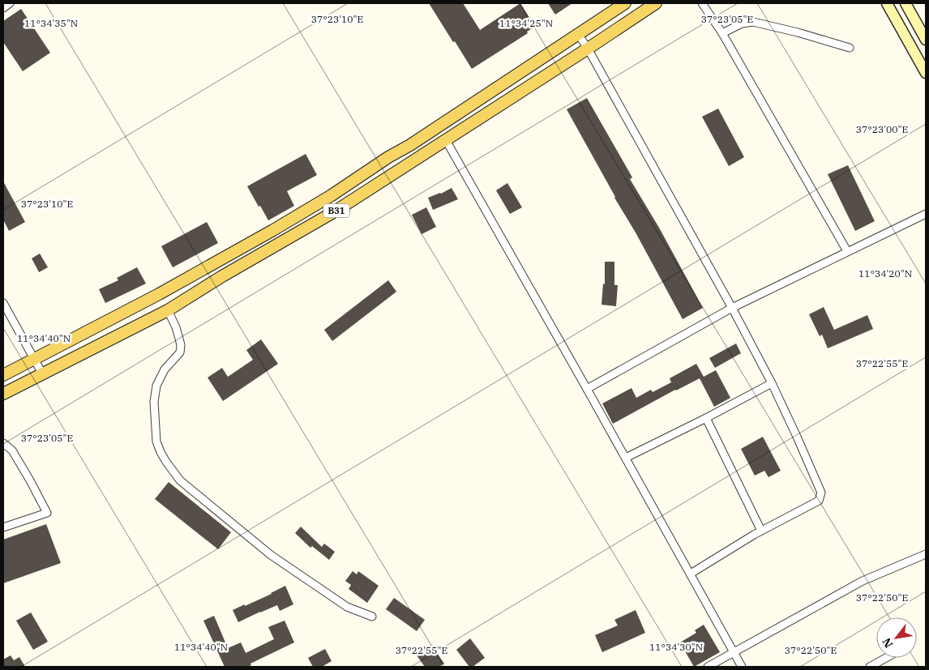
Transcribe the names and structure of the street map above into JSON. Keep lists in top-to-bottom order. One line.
{"streets":{"main road":["B31"]},"north":"bottom left","coordinates":["37°23'05\"E","37°23'10\"E","11°34'35\"N","11°34'25\"N","37°23'00\"E","11°34'20\"N","11°34'40\"N","37°22'55\"E","37°22'50\"E","11°34'30\"N"]}
